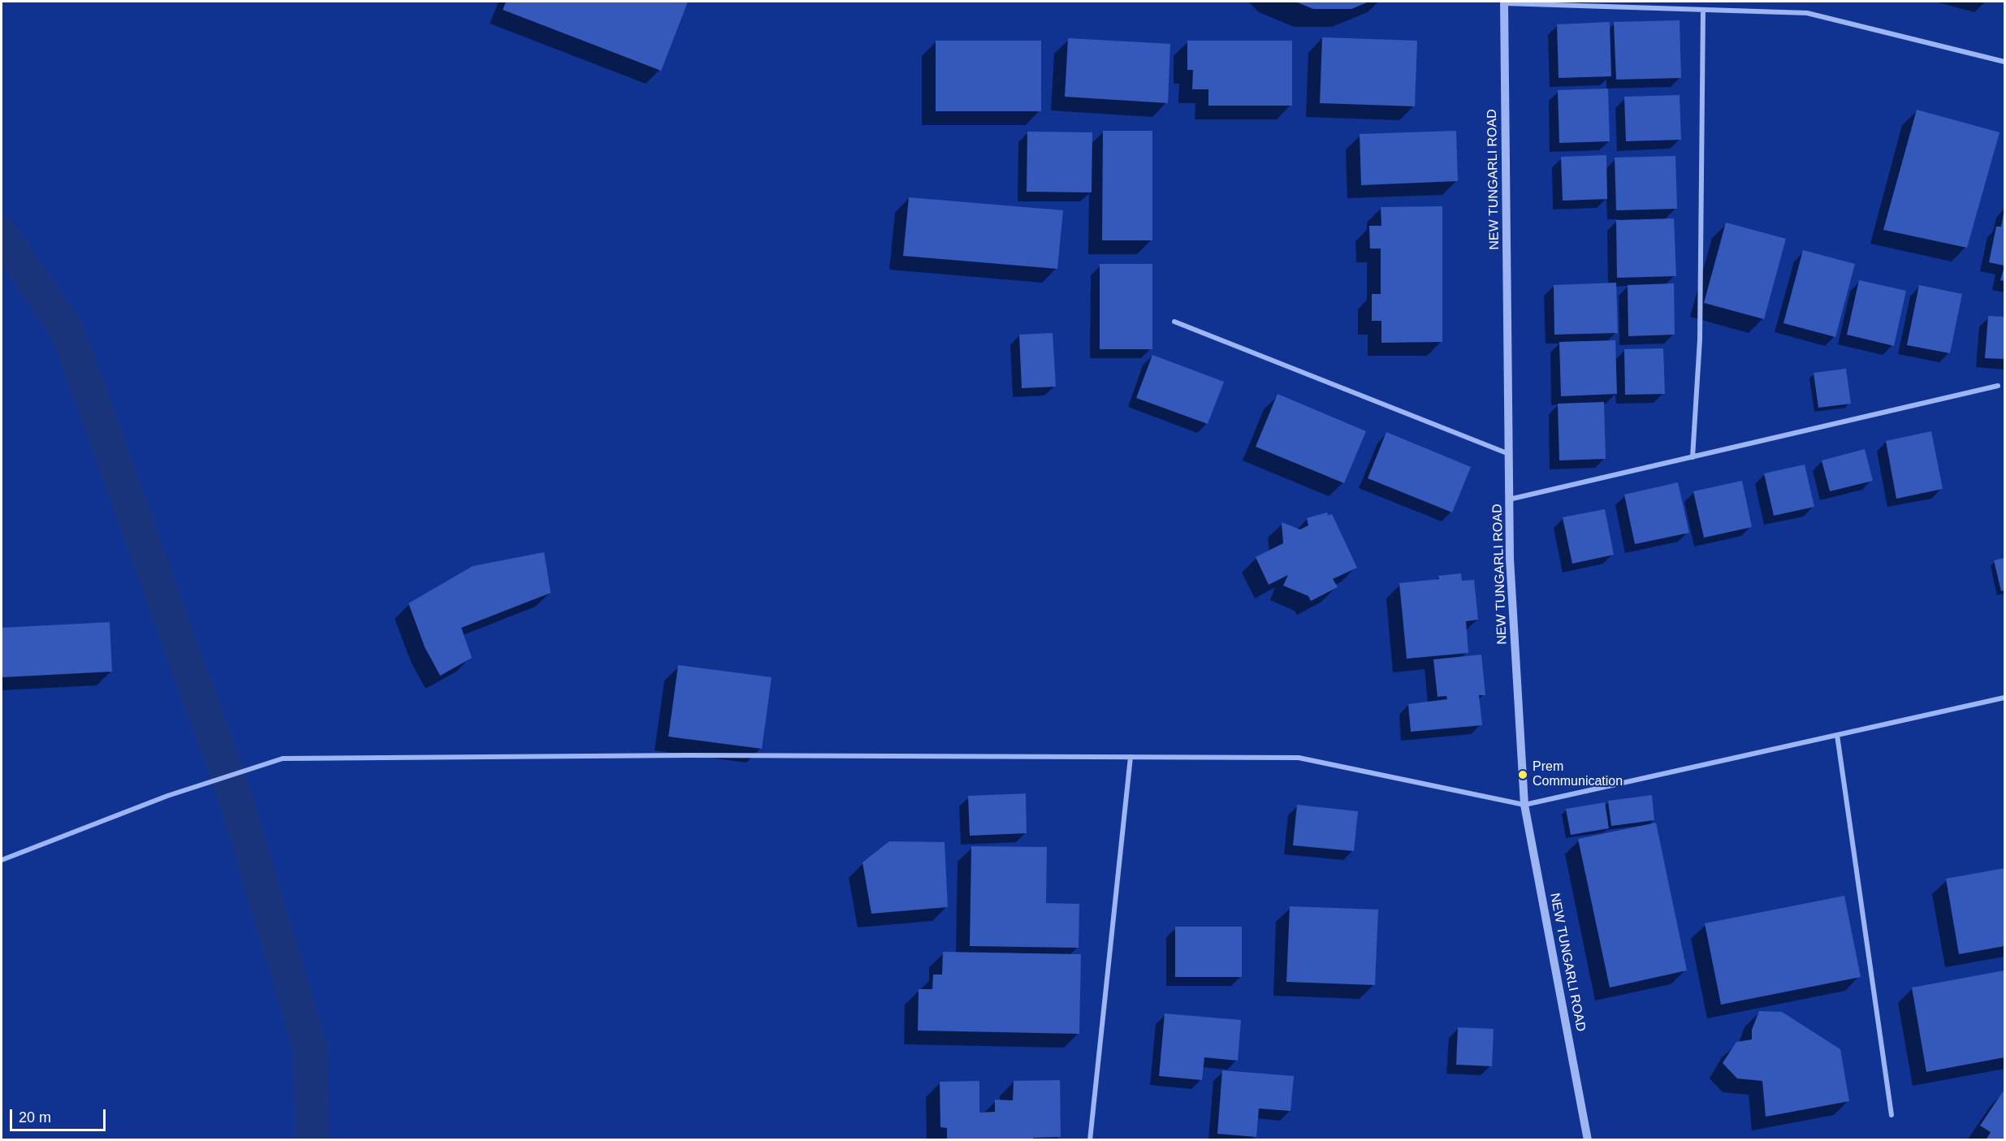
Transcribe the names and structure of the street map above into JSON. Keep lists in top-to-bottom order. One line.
{"streets":{"street":["NEW TUNGARLI ROAD"]},"places":["Prem Communication"],"scale_bar":"20 m"}
